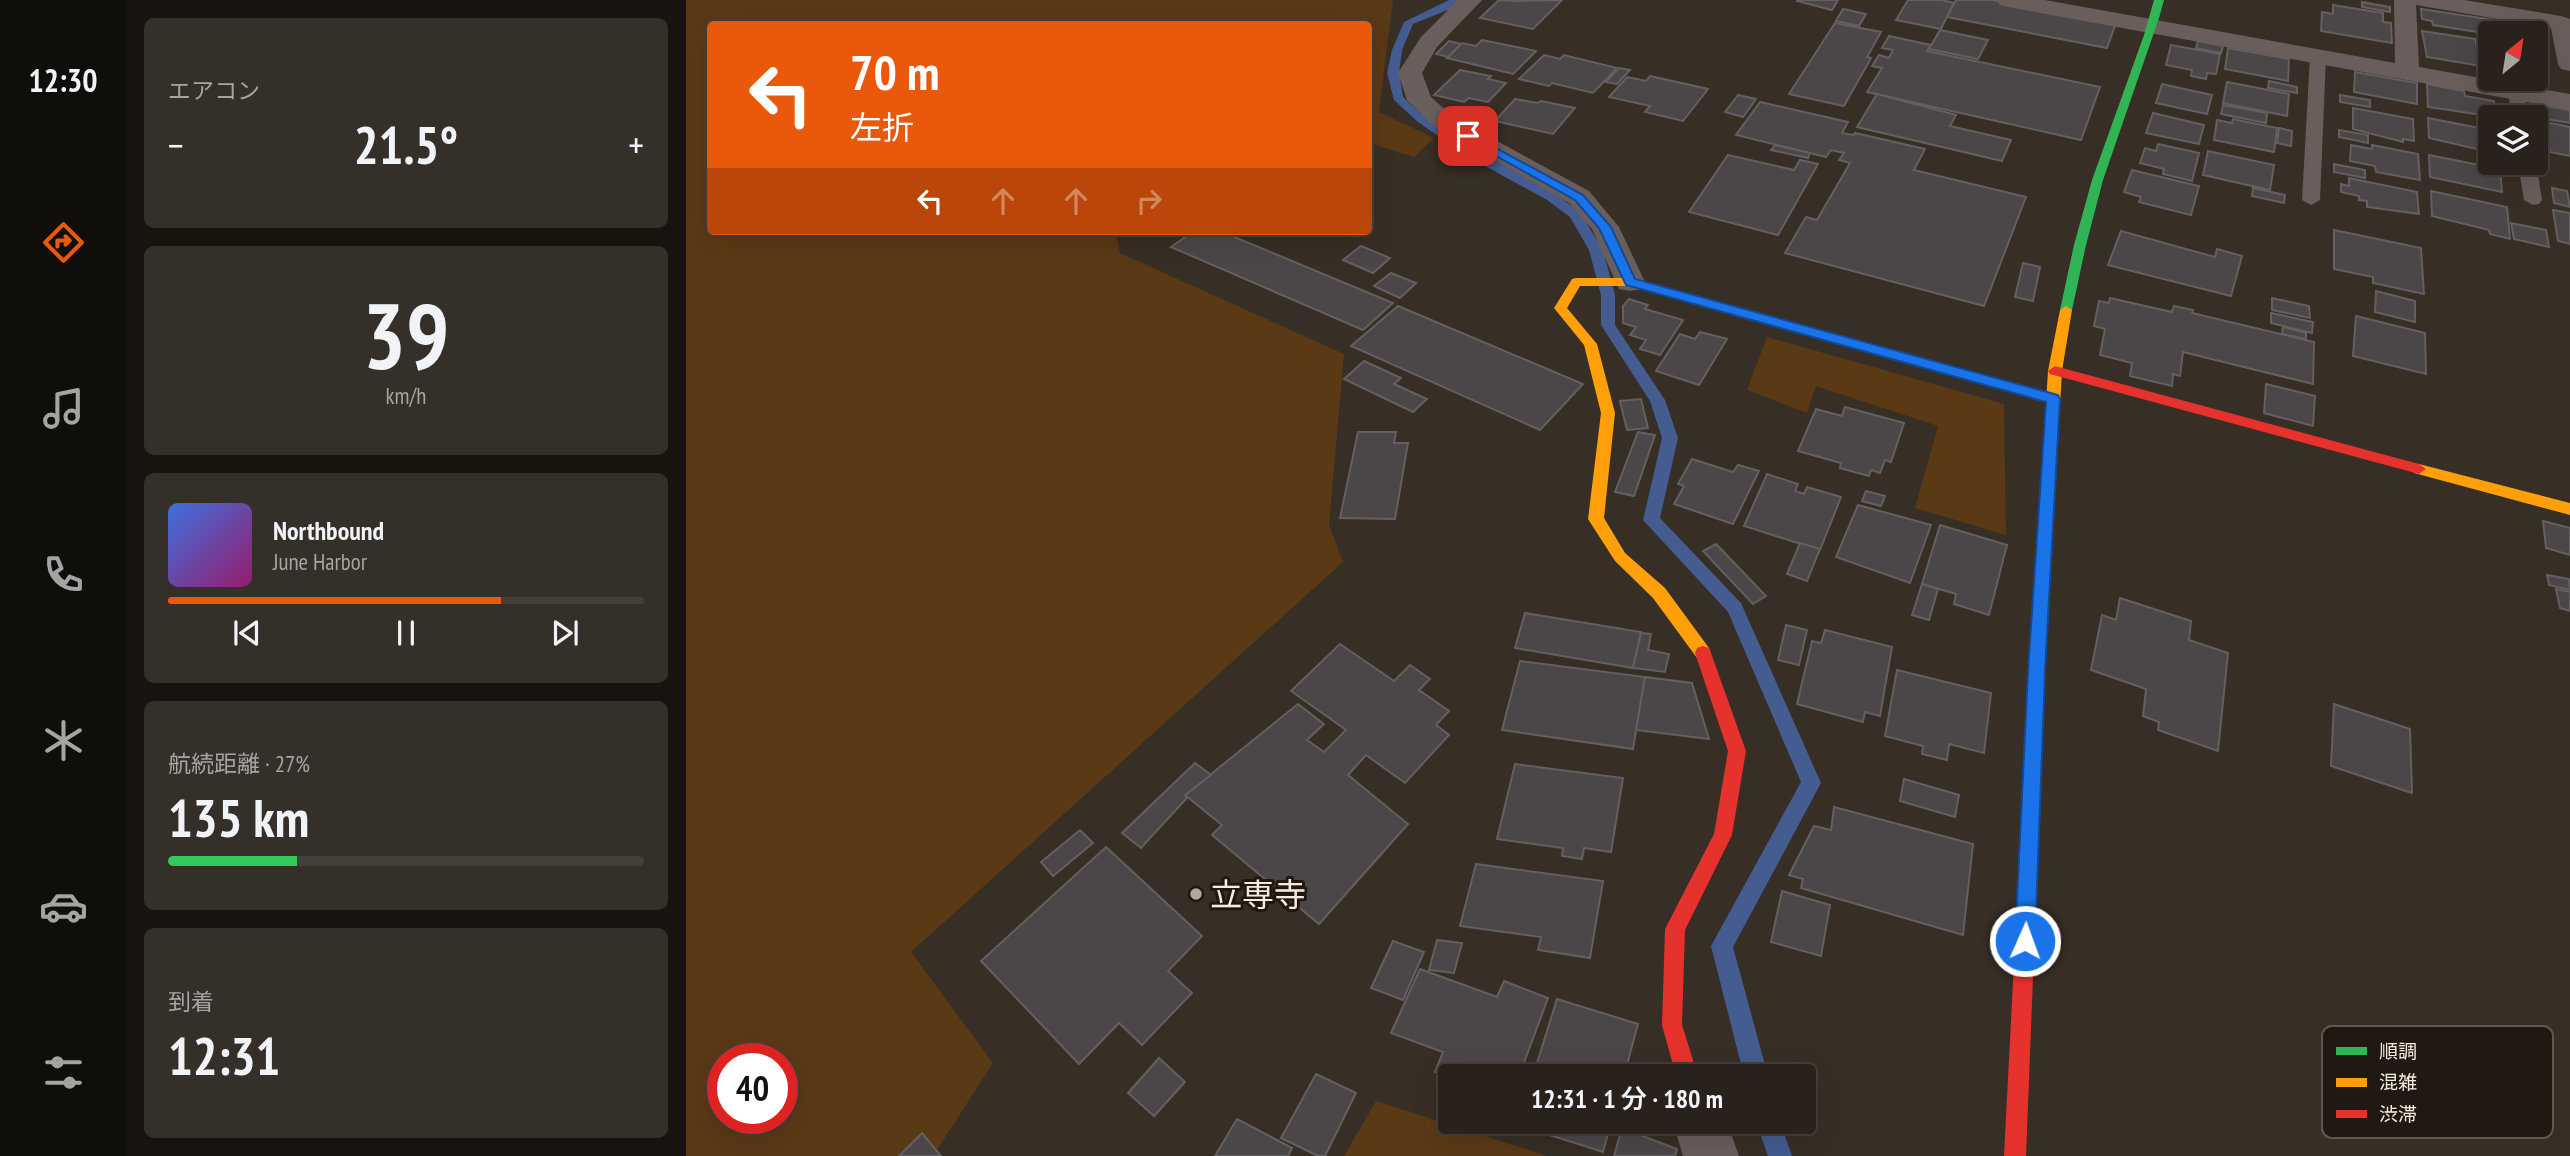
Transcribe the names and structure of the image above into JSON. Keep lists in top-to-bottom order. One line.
{"places":["立専寺"],"legend":["順調","混雑","渋滞"],"north":"top right","page":{"tabs":"12:30","tile":["エアコン",["39","km/h"],["航続距離 · 27%","135 km"],["到着","12:31"]],"turn":["70 m","左折"],"heat":["−","21.5°","+"],"song":["Northbound","June Harbor"],"limit":"40","trip":"12:31 · 1 分 · 180 m"}}
